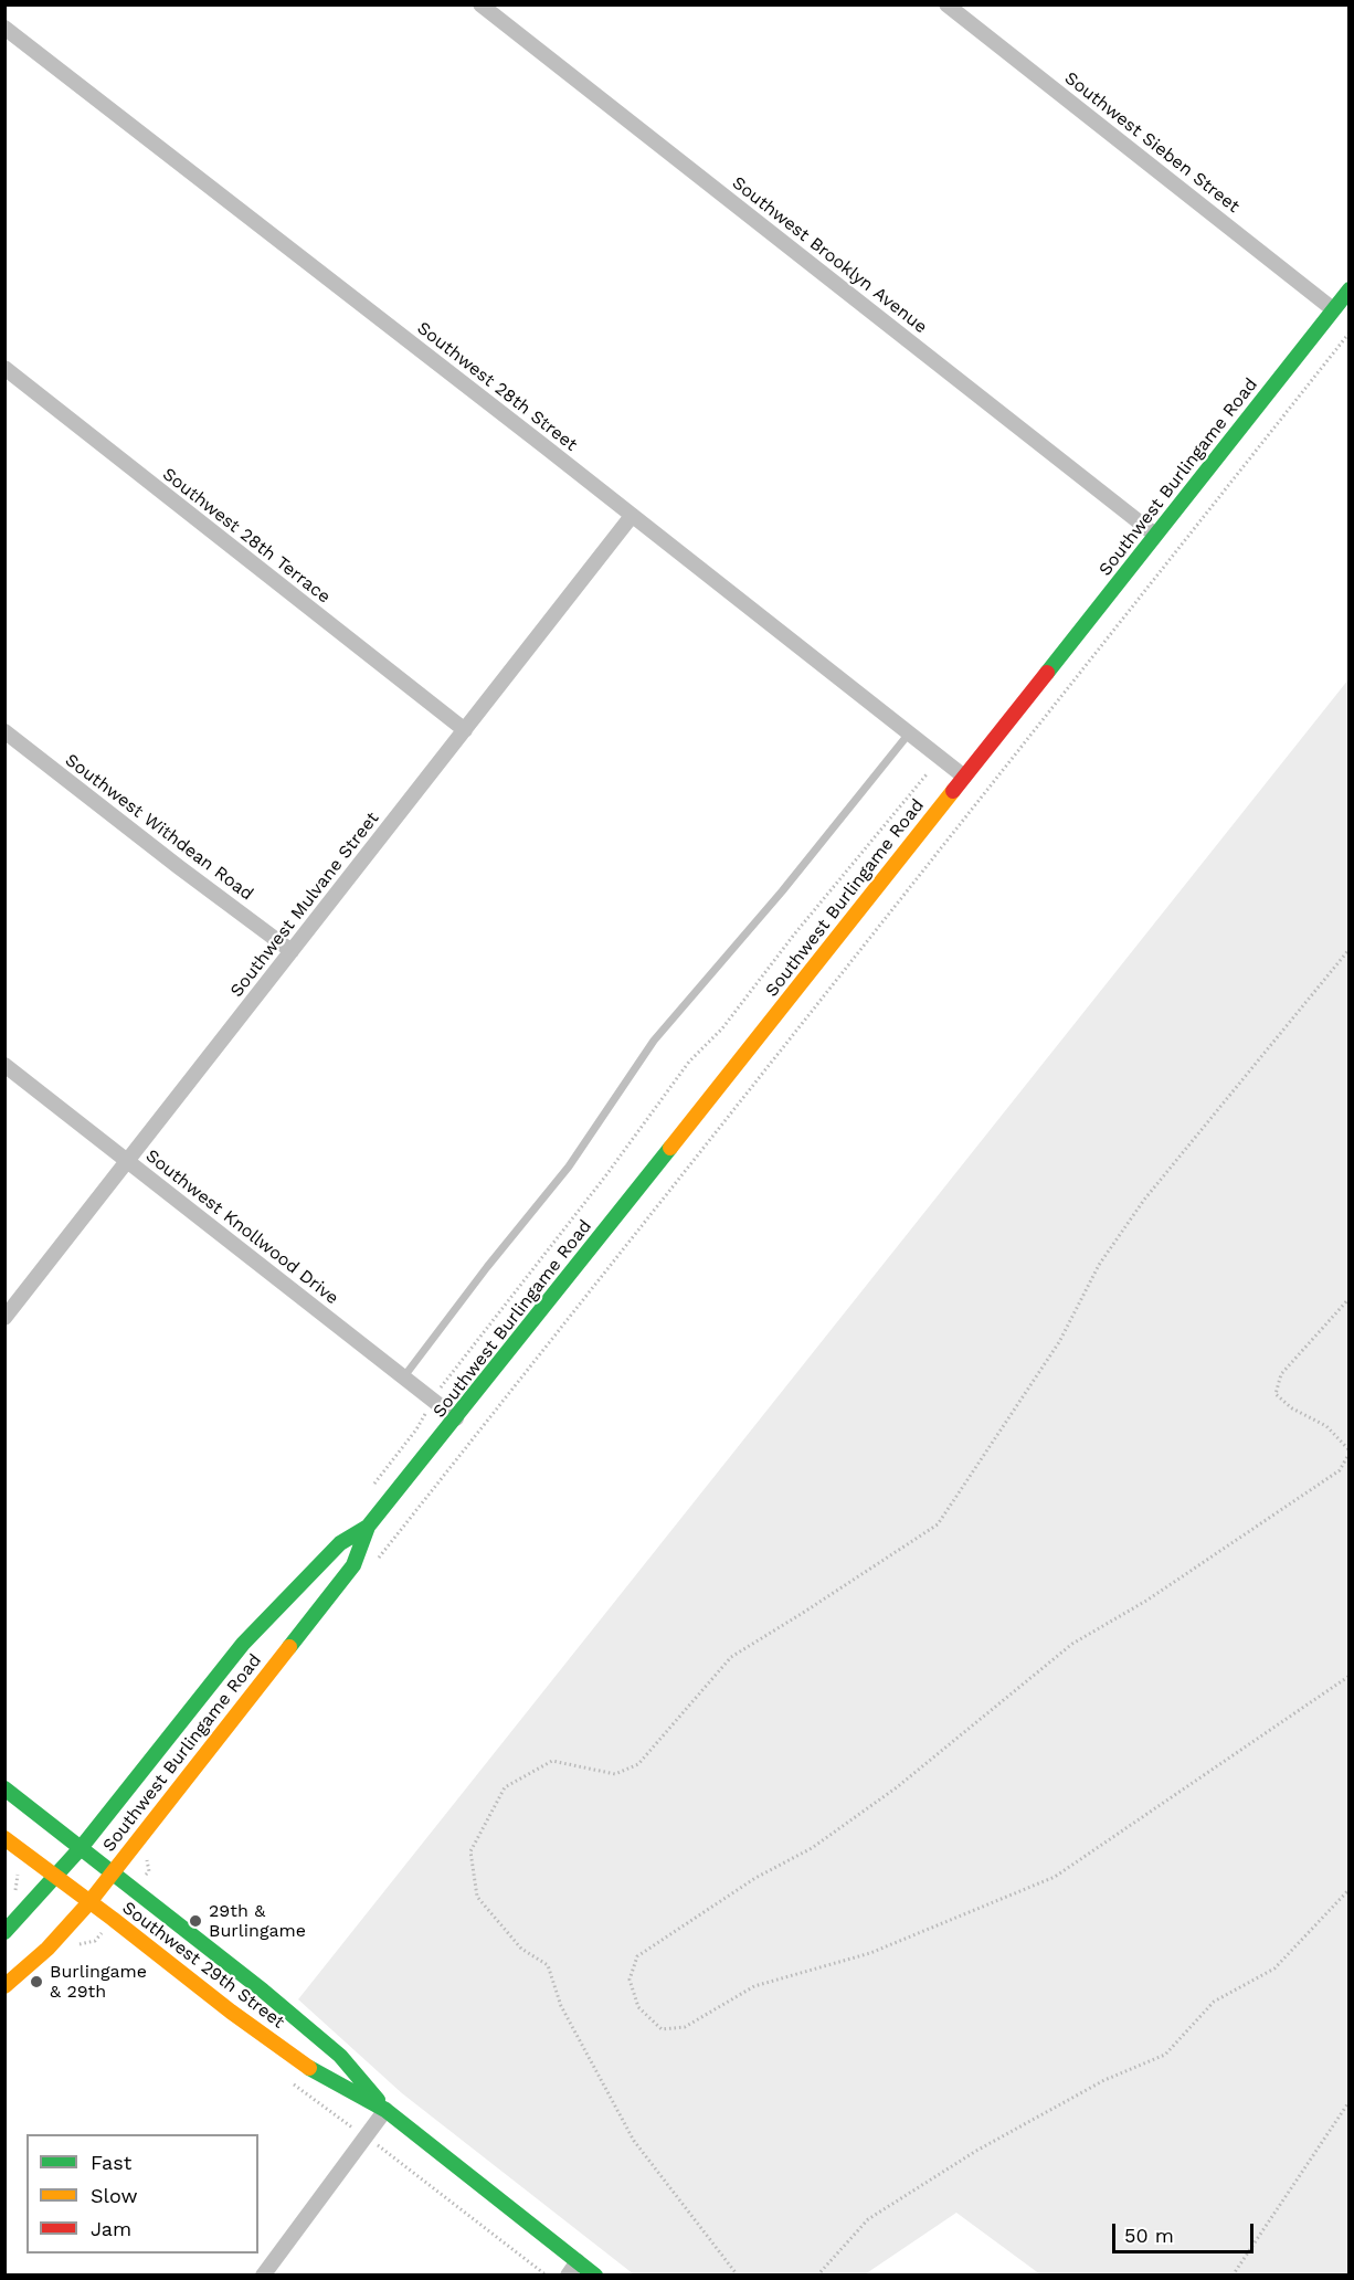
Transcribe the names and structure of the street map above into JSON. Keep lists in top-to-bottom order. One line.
{"streets":{"main road":["Southwest Burlingame Road","Southwest 29th Street"],"street":["Southwest Sieben Street","Southwest Brooklyn Avenue","Southwest 28th Street","Southwest 28th Terrace","Southwest Withdean Road","Southwest Mulvane Street","Southwest Knollwood Drive"]},"crossings":[["Southwest Sieben Street","Southwest Burlingame Road"],["Southwest Brooklyn Avenue","Southwest Burlingame Road"],["Southwest 28th Street","Southwest Burlingame Road"],["Southwest 28th Street","Southwest Mulvane Street"],["Southwest Burlingame Road","Southwest Knollwood Drive"],["Southwest Burlingame Road","Southwest 29th Street"],["Southwest 28th Terrace","Southwest Mulvane Street"],["Southwest Withdean Road","Southwest Mulvane Street"],["Southwest Mulvane Street","Southwest Knollwood Drive"]],"places":["29th & Burlingame","Burlingame & 29th"],"legend":["Fast","Slow","Jam"],"scale_bar":"50 m"}
